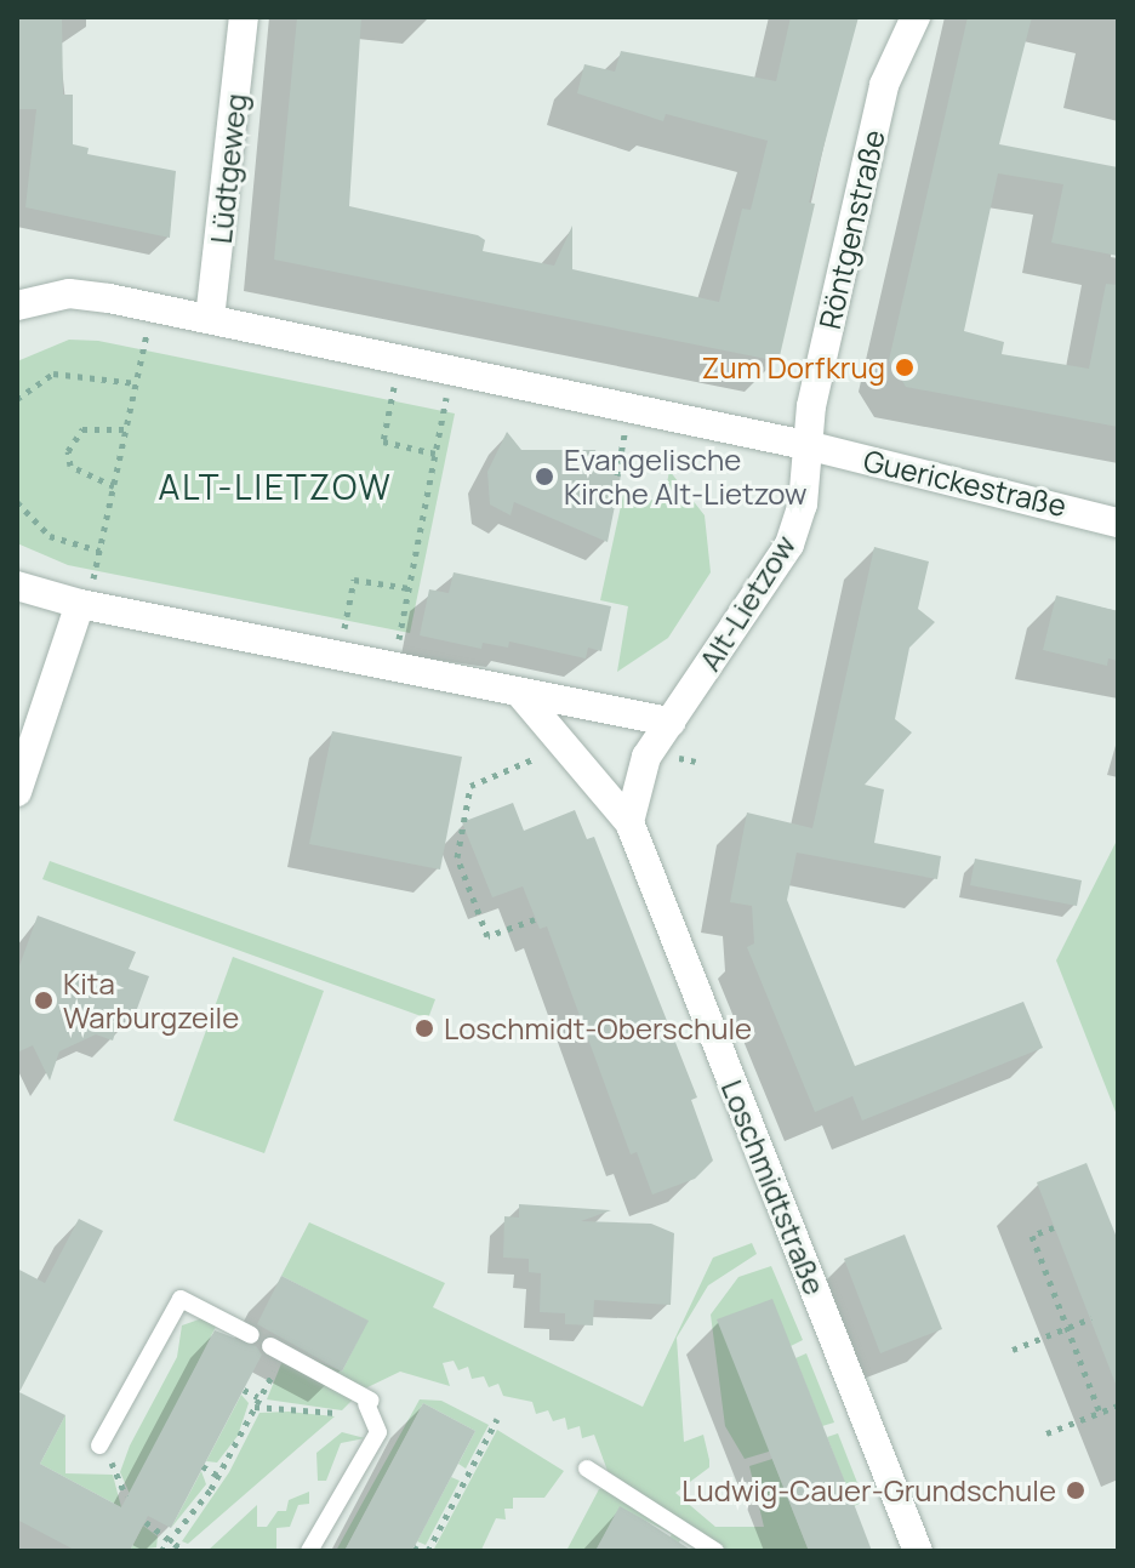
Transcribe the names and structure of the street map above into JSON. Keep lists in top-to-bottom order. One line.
{"streets":{"street":["Lüdtgeweg","Röntgenstraße","Guerickestraße","Alt-Lietzow","Loschmidtstraße"]},"crossings":[["Röntgenstraße","Guerickestraße"],["Röntgenstraße","Alt-Lietzow"],["Guerickestraße","Alt-Lietzow"]],"districts":["ALT-LIETZOW"],"places":["Zum Dorfkrug","Evangelische Kirche Alt-Lietzow","Kita Warburgzeile","Loschmidt-Oberschule","Ludwig-Cauer-Grundschule"]}
